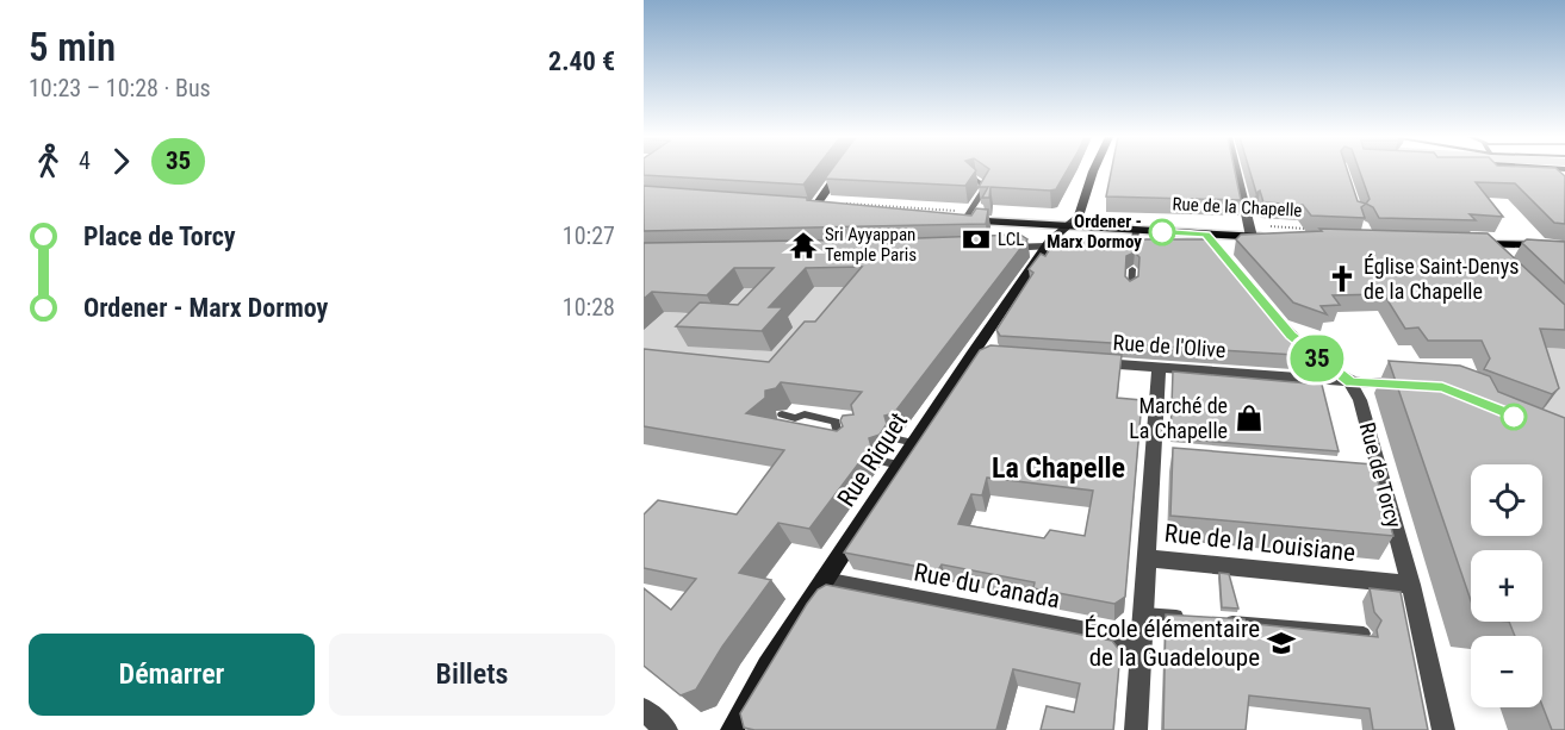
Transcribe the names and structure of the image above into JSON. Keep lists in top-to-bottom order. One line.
{"streets":{"main road":["Rue de la Chapelle"],"street":["Rue de l'Olive","Rue Riquet","Rue de Torcy","Rue de la Louisiane","Rue du Canada"]},"crossings":[["Rue de la Chapelle","Rue Riquet"],["Rue de la Chapelle","Rue de Torcy"],["Rue de l'Olive","Rue de Torcy"],["Rue Riquet","Rue du Canada"],["Rue de Torcy","Rue de la Louisiane"]],"districts":["La Chapelle"],"places":{"other":["Ordener - Marx Dormoy"],"bank":["LCL"],"temple":["Sri Ayyappan Temple Paris"],"church":["Église Saint-Denys de la Chapelle"],"shop":["Marché de La Chapelle"],"school or university":["École élémentaire de la Guadeloupe"]},"lines":["bus line 35"],"page":{"heading":["5 min","10:23 – 10:28 · Bus","2.40 €"],"on_map":"35","legs":["4","35"],"list":[{"name":"Place de Torcy","value":"10:27"},{"name":"Ordener - Marx Dormoy","value":"10:28"}],"map_buttons":["+","−"],"buttons":["Démarrer","Billets"]}}
